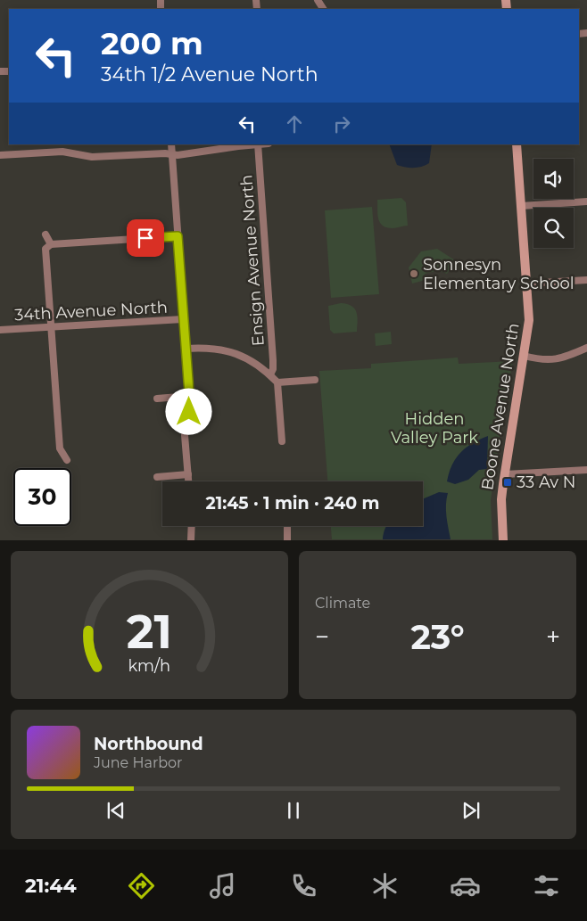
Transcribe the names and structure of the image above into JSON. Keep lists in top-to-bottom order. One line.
{"streets":{"street":["Ensign Avenue North","34th Avenue North","Boone Avenue North"]},"parks":["Hidden Valley Park"],"places":{"other":["Sonnesyn Elementary School"],"transit":["33 Av N"]},"page":{"turn":["200 m","34th 1/2 Avenue North"],"limit":"30","trip":"21:45 · 1 min · 240 m","tile":"Climate","heat":["−","23°","+"],"song":["Northbound","June Harbor"],"tabs":"21:44","gauge":["21","km/h"]}}
